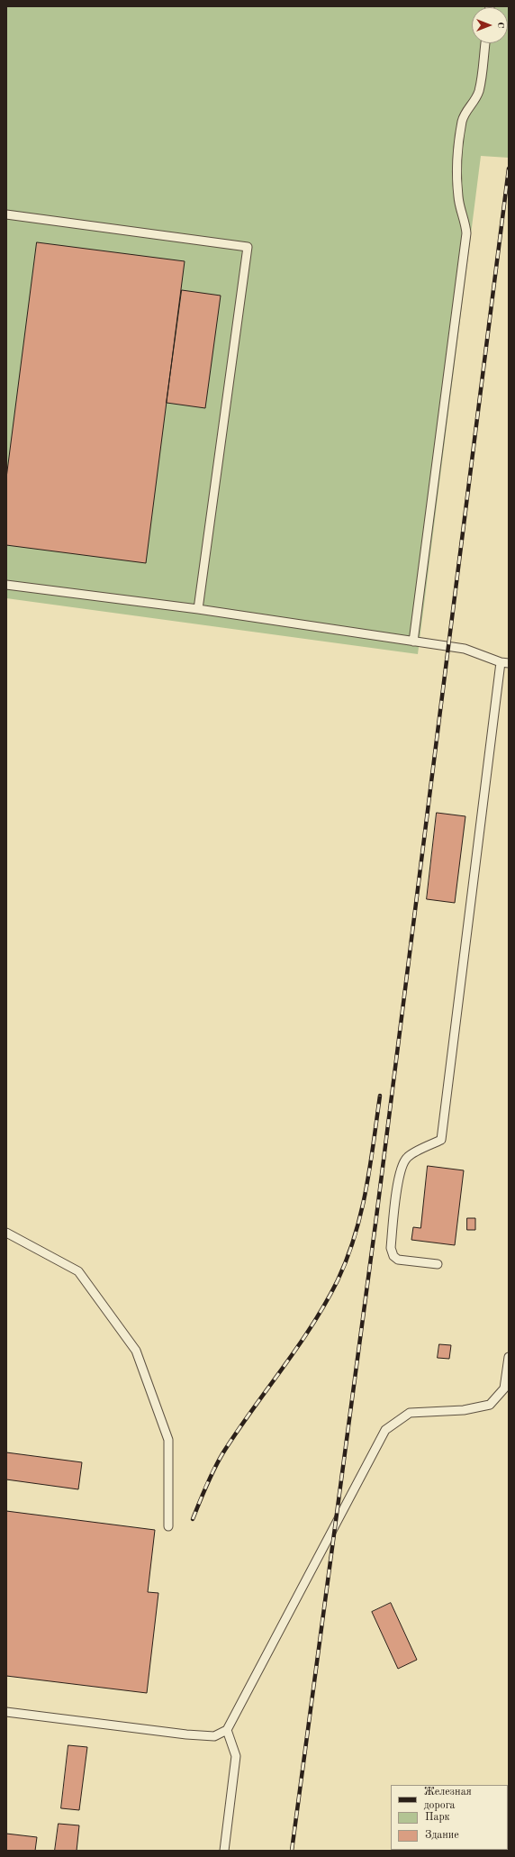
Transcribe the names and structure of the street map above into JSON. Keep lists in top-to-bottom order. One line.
{"legend":["Железная дорога","Парк","Здание"],"north":"right"}
